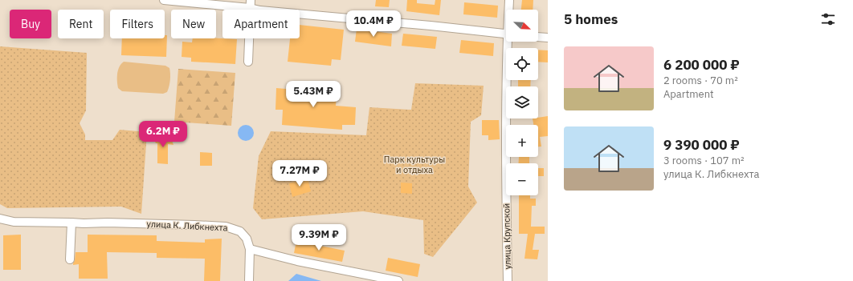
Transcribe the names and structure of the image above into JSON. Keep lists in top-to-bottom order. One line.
{"streets":{"street":["улица К. Либкнехта","улица Крупской"]},"parks":["Парк культуры и отдыха"],"north":"bottom right","page":{"heading":"5 homes","map_buttons":["+","−"],"chip":["Buy","Rent","Filters","New","Apartment"],"price":["10.4M ₽","5.43M ₽","6.2M ₽","7.27M ₽","9.39M ₽"],"list":[{"name":"6 200 000 ₽","note":"2 rooms · 70 m² · Apartment"},{"name":"9 390 000 ₽","note":"3 rooms · 107 m² · улица К. Либкнехта"}]}}
